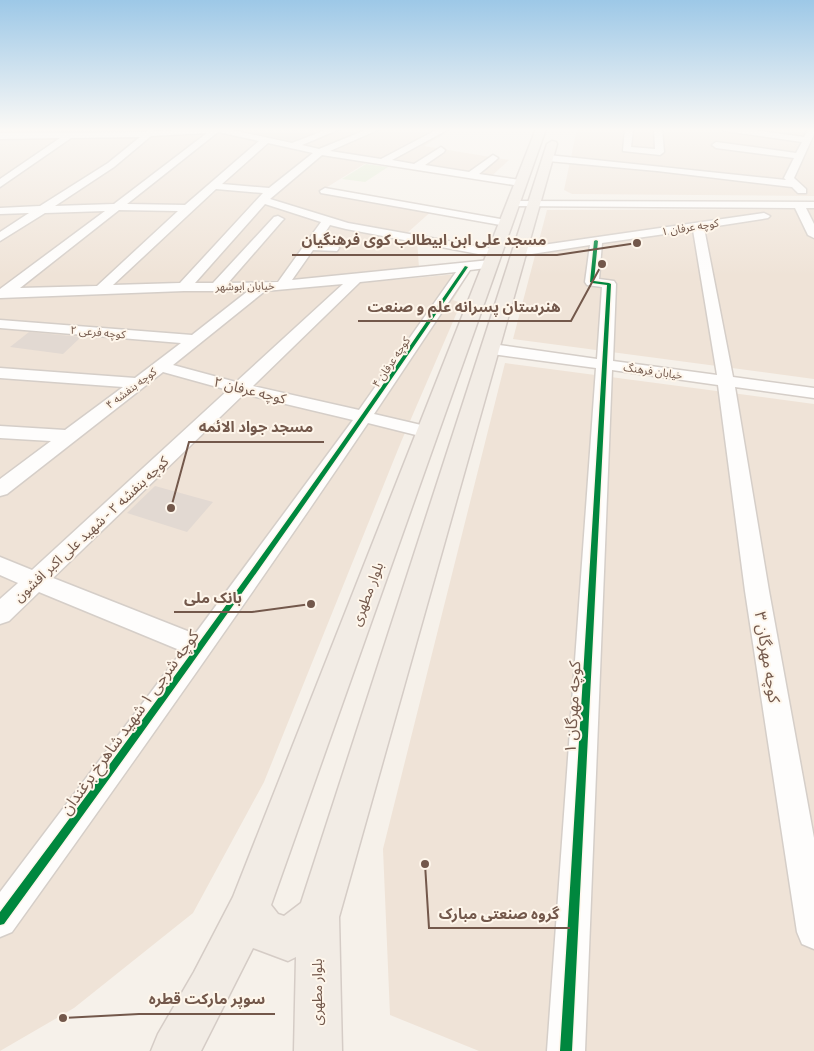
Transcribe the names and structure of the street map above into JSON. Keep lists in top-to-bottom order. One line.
{"streets":{"main road":["بلوار مطهری"],"street":["کوچه عرفان ۱","خیابان ابوشهر","کوچه فرعی ۲","کوچه عرفان ۴","خیابان فرهنگ","کوچه بنفشه ۴","کوچه عرفان ۲","کوچه بنفشه ۲ - شهید علی اکبر افشون","کوچه مهرگان ۳","کوچه مهرگان ۱","کوچه شرجی ۱ شهید شاهرخ برغندان"]},"crossings":[["کوچه عرفان ۱","خیابان ابوشهر"],["کوچه عرفان ۱","کوچه عرفان ۴"],["کوچه عرفان ۱","بلوار مطهری"],["کوچه عرفان ۱","کوچه مهرگان ۳"],["کوچه عرفان ۱","کوچه مهرگان ۱"],["خیابان ابوشهر","کوچه عرفان ۴"],["خیابان ابوشهر","کوچه بنفشه ۴"],["خیابان ابوشهر","کوچه بنفشه ۲ - شهید علی اکبر افشون"],["خیابان ابوشهر","بلوار مطهری"],["کوچه فرعی ۲","کوچه بنفشه ۴"],["کوچه عرفان ۴","کوچه عرفان ۲"],["کوچه عرفان ۴","بلوار مطهری"],["کوچه عرفان ۴","کوچه شرجی ۱ شهید شاهرخ برغندان"],["خیابان فرهنگ","بلوار مطهری"],["خیابان فرهنگ","کوچه مهرگان ۳"],["خیابان فرهنگ","کوچه مهرگان ۱"],["کوچه بنفشه ۴","کوچه عرفان ۲"],["کوچه عرفان ۲","کوچه بنفشه ۲ - شهید علی اکبر افشون"],["کوچه عرفان ۲","بلوار مطهری"],["کوچه عرفان ۲","کوچه شرجی ۱ شهید شاهرخ برغندان"]],"places":["مسجد علی ابن ابیطالب کوی فرهنگیان","هنرستان پسرانه علم و صنعت","مسجد جواد الائمه","بانک ملی","گروه صنعتی مبارک","سوپر مارکت قطره"]}
